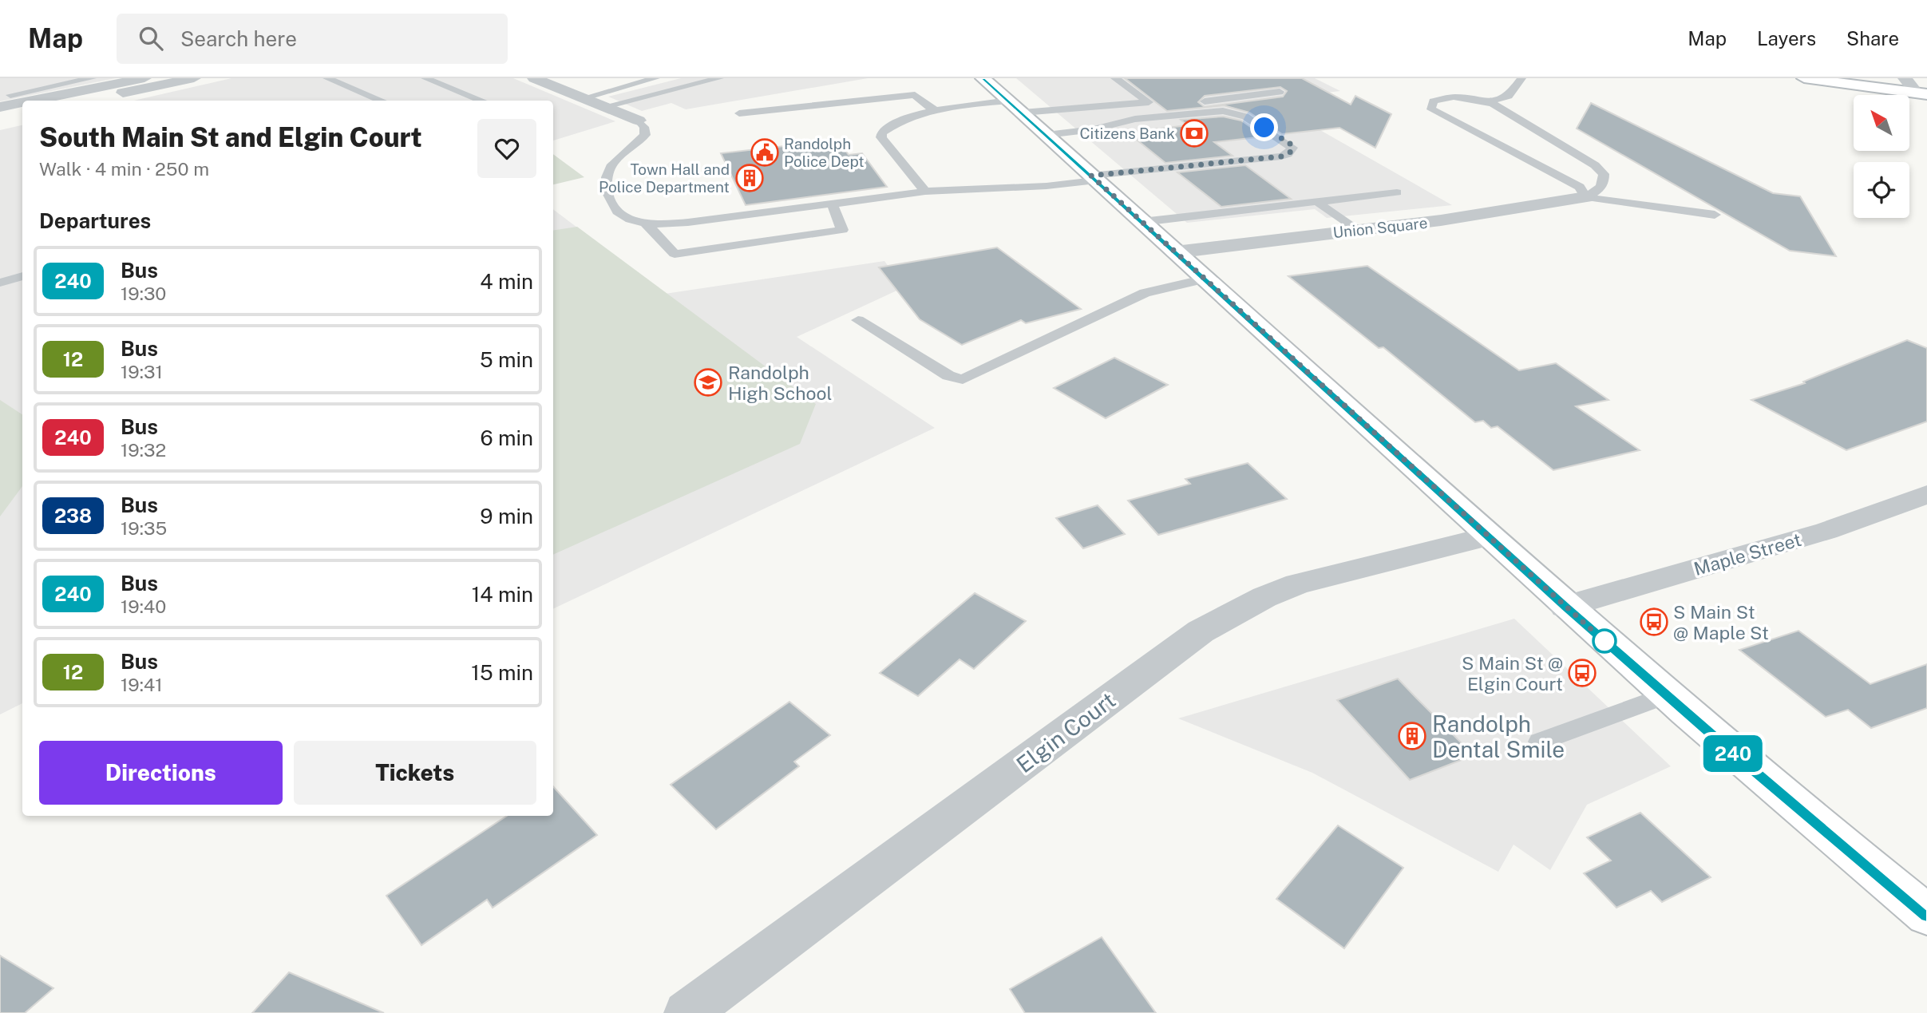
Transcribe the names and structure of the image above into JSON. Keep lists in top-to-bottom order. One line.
{"streets":{"street":["Union Square","Maple Street","Elgin Court"]},"places":{"bank":["Citizens Bank"],"public building":["Randolph Police Dept"],"building":["Town Hall and Police Department","Randolph Dental Smile"],"school or university":["Randolph High School"],"bus stop":["S Main St @ Maple St","S Main St @ Elgin Court"]},"lines":["bus line 240"],"north":"top left","page":{"header":"Map","search":"Search here","nav":["Map","Layers","Share"],"on_map":"240","heading":[["South Main St and Elgin Court","Walk · 4 min · 250 m"],"Departures"],"list":[{"mark":"240","name":"Bus","note":"19:30","value":"4 min"},{"mark":"12","name":"Bus","note":"19:31","value":"5 min"},{"mark":"240","name":"Bus","note":"19:32","value":"6 min"},{"mark":"238","name":"Bus","note":"19:35","value":"9 min"},{"mark":"240","name":"Bus","note":"19:40","value":"14 min"},{"mark":"12","name":"Bus","note":"19:41","value":"15 min"}],"buttons":["Directions","Tickets"]}}
